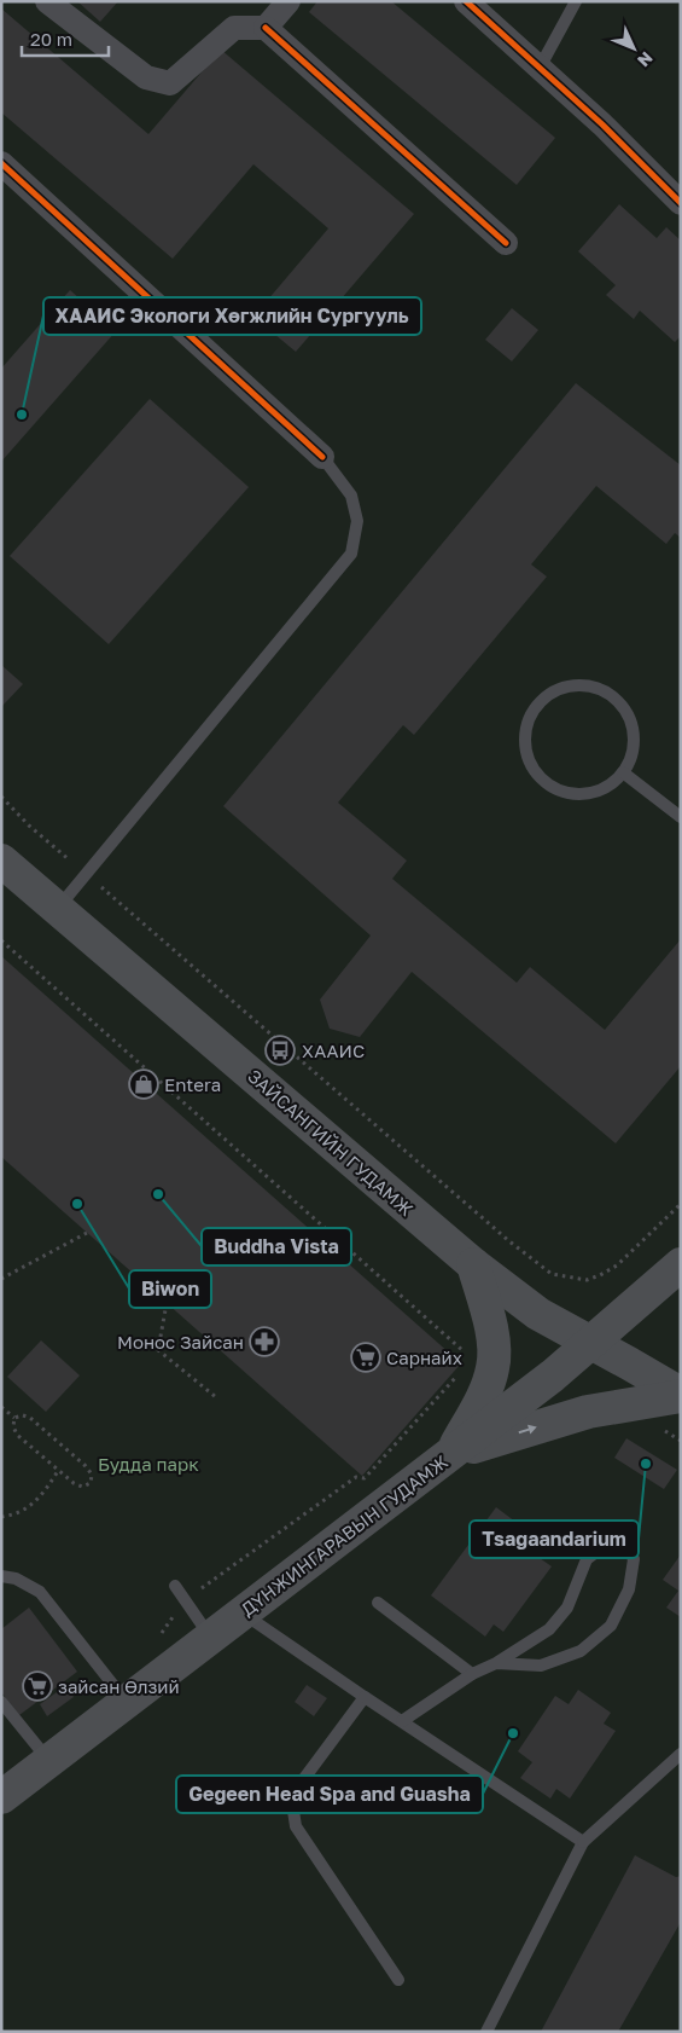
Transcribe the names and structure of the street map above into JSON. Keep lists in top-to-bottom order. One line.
{"streets":{"main road":["ЗАЙСАНГИЙН ГУДАМЖ","ДҮНЖИНГАРАВЫН ГУДАМЖ"]},"crossings":[["ЗАЙСАНГИЙН ГУДАМЖ","ДҮНЖИНГАРАВЫН ГУДАМЖ"]],"parks":["Будда парк"],"places":{"other":["ХААИС Экологи Хөгжлийн Сургууль","Buddha Vista","Biwon","Tsagaandarium","Gegeen Head Spa and Guasha"],"bus stop":["ХААИС"],"shop":["Entera"],"pharmacy":["Монос Зайсан"],"supermarket":["Сарнайх","зайсан Өлзий"]},"scale_bar":"20 m","north":"bottom right"}
